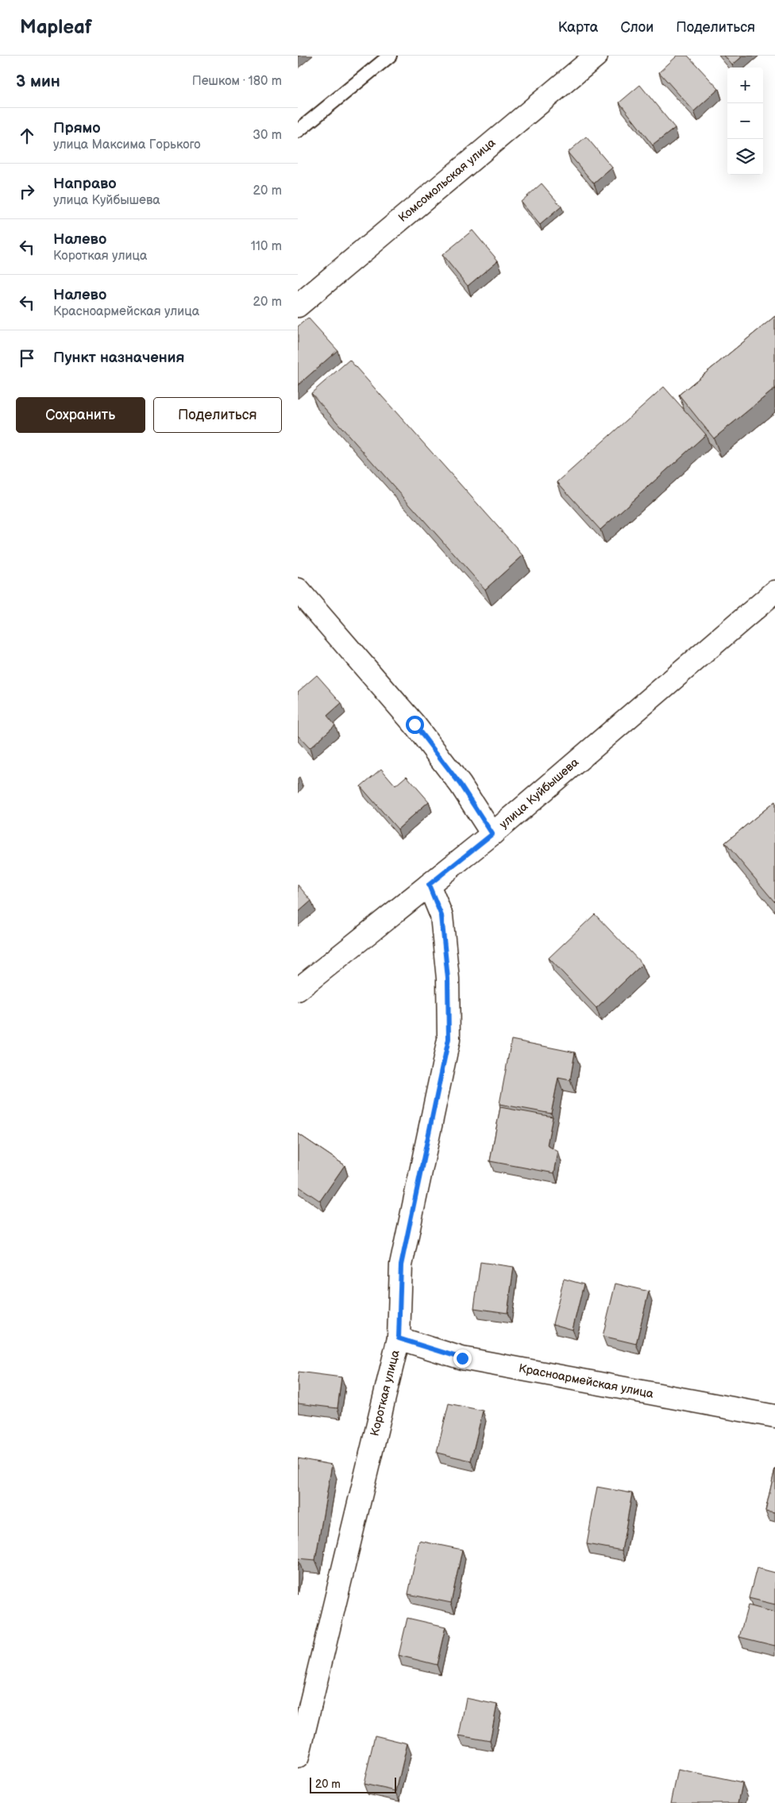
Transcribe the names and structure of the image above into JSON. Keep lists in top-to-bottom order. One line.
{"streets":{"street":["Комсомольская улица","улица Куйбышева","Красноармейская улица","Короткая улица"]},"crossings":[["улица Куйбышева","Короткая улица"],["Красноармейская улица","Короткая улица"]],"scale_bar":"20 m","page":{"header":"Mapleaf","nav":["Карта","Слои","Поделиться"],"heading":["3 мин","Пешком · 180 m"],"map_buttons":["+","−"],"list":[["Прямо","улица Максима Горького","30 m"],["Направо","улица Куйбышева","20 m"],["Налево","Короткая улица","110 m"],["Налево","Красноармейская улица","20 m"],"Пункт назначения"],"buttons":["Сохранить","Поделиться"],"scale":"20 m"}}
